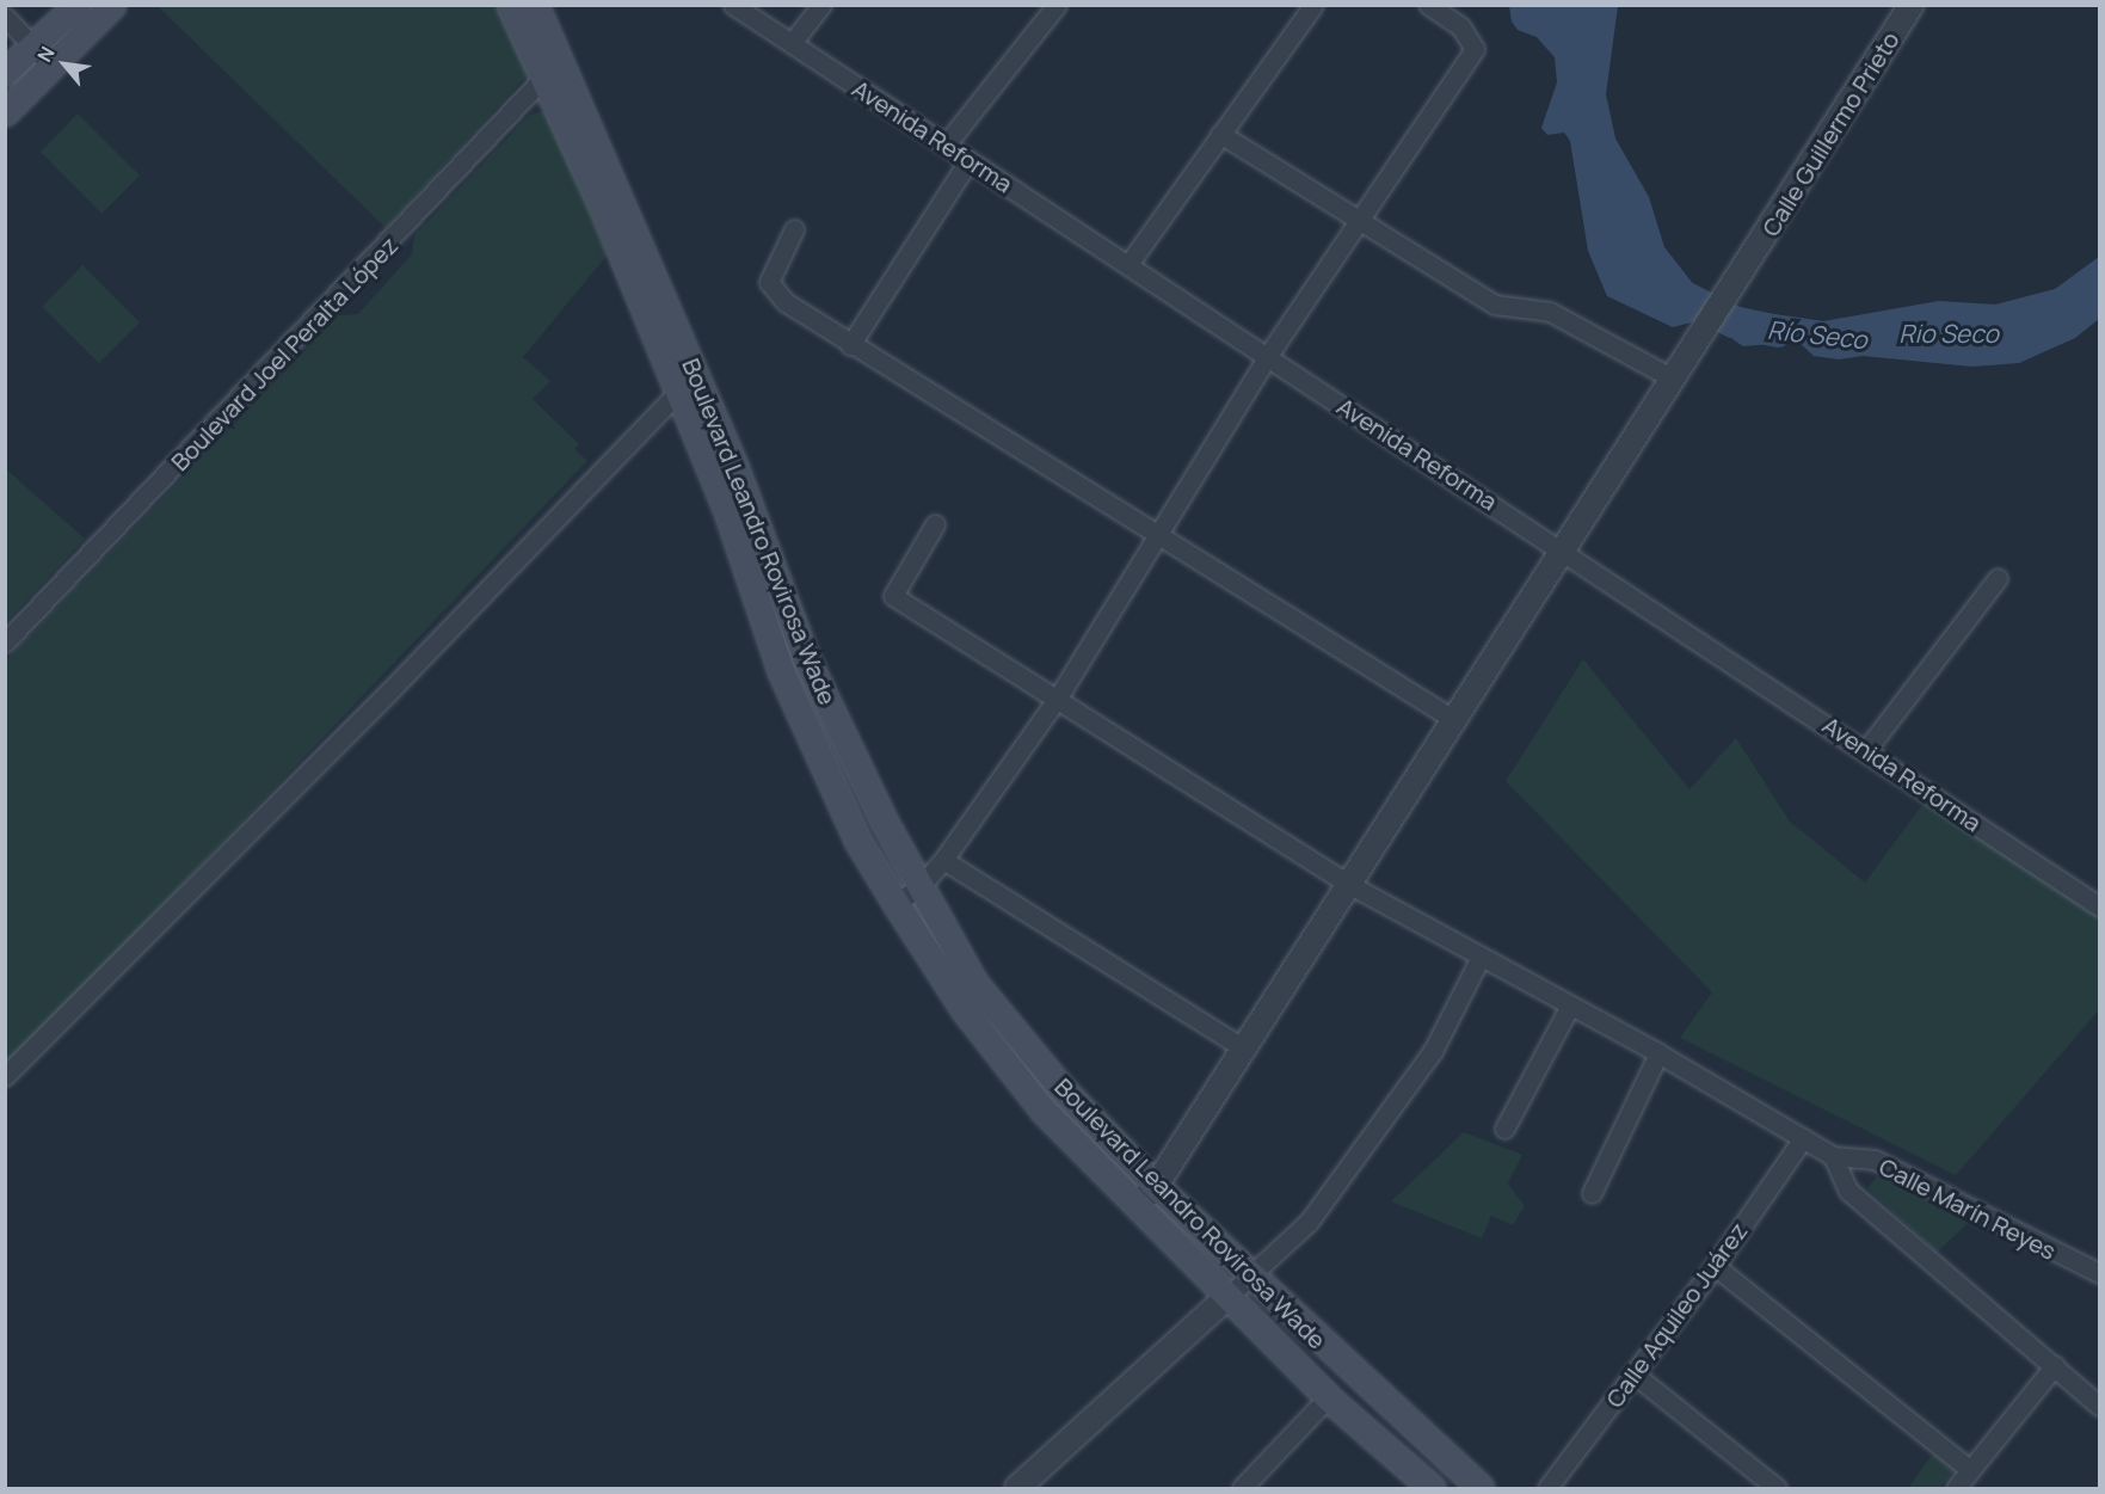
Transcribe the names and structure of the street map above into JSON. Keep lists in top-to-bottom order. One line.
{"streets":{"main road":["Boulevard Leandro Rovirosa Wade"],"street":["Calle Guillermo Prieto","Avenida Reforma","Boulevard Joel Peralta López","Calle Marín Reyes","Calle Aquileo Juárez"]},"crossings":[["Calle Guillermo Prieto","Avenida Reforma"],["Calle Guillermo Prieto","Boulevard Leandro Rovirosa Wade"],["Boulevard Joel Peralta López","Boulevard Leandro Rovirosa Wade"]],"water":["Rio Seco","Río Seco"],"north":"top left"}
